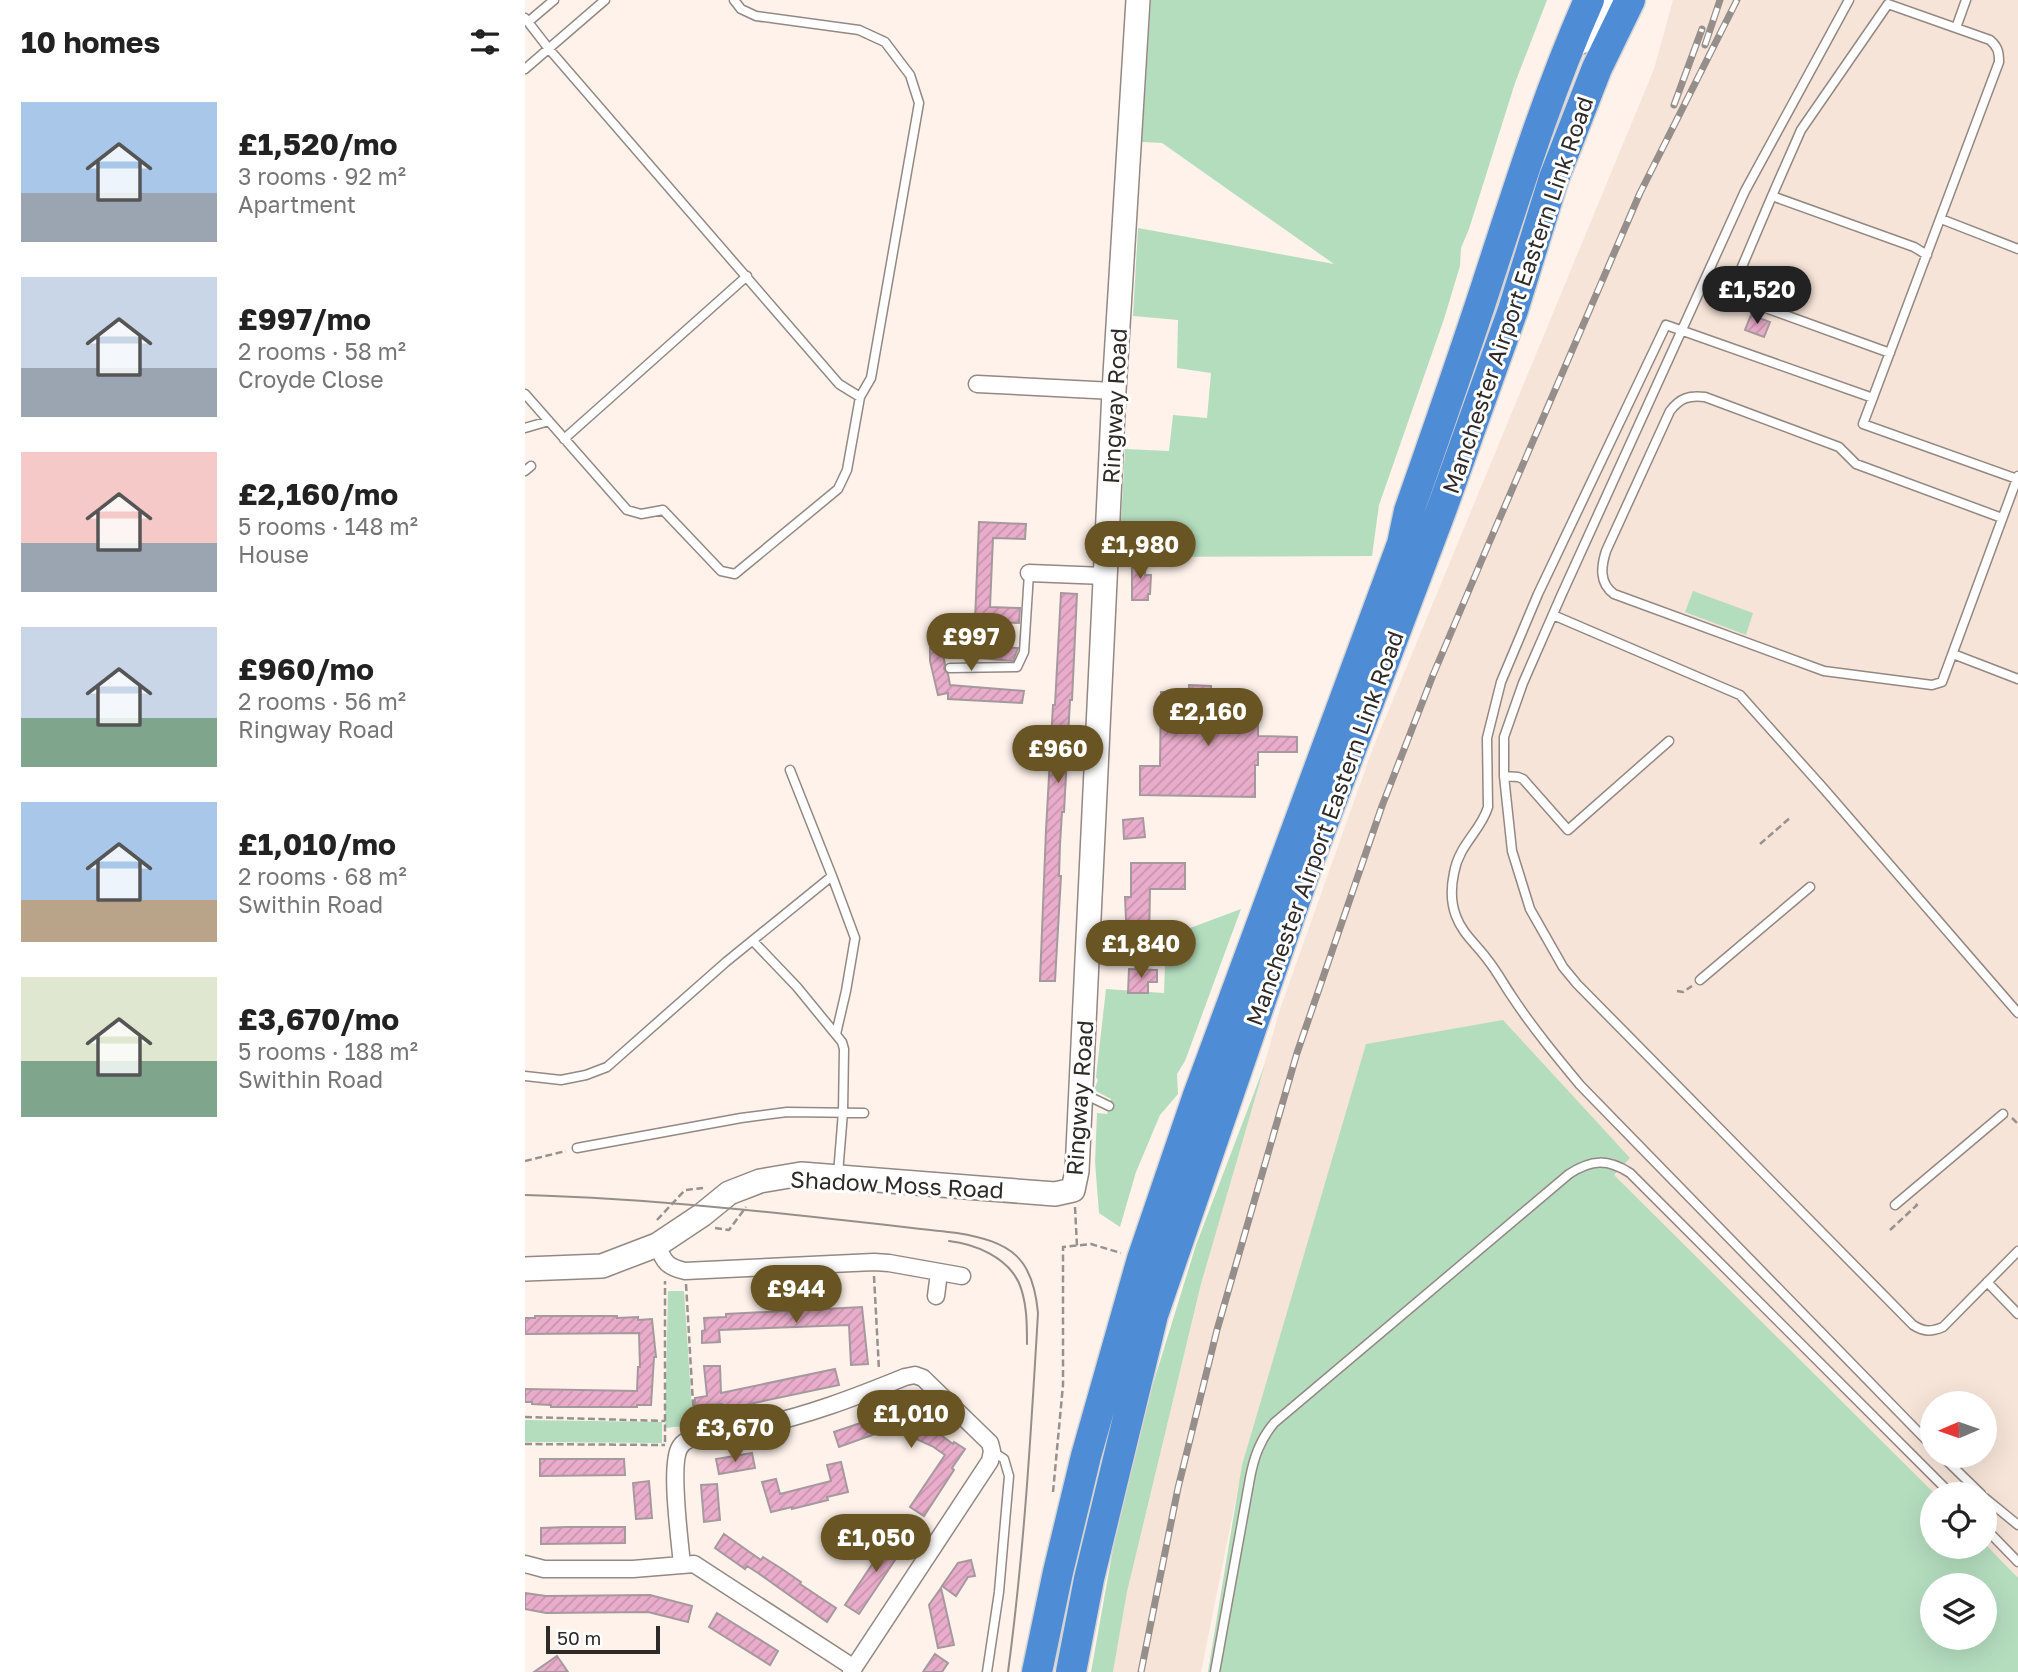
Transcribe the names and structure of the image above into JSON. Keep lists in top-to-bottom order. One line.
{"streets":{"highway":["Manchester Airport Eastern Link Road"],"street":["Ringway Road","Shadow Moss Road"]},"crossings":[["Ringway Road","Shadow Moss Road"]],"scale_bar":"50 m","north":"left","page":{"heading":"10 homes","list":[{"name":"£1,520/mo","note":"3 rooms · 92 m² · Apartment"},{"name":"£997/mo","note":"2 rooms · 58 m² · Croyde Close"},{"name":"£2,160/mo","note":"5 rooms · 148 m² · House"},{"name":"£960/mo","note":"2 rooms · 56 m² · Ringway Road"},{"name":"£1,010/mo","note":"2 rooms · 68 m² · Swithin Road"},{"name":"£3,670/mo","note":"5 rooms · 188 m² · Swithin Road"}],"price":["£1,520","£1,980","£997","£2,160","£960","£1,840","£944","£1,010","£3,670","£1,050"],"scale":"50 m"}}
